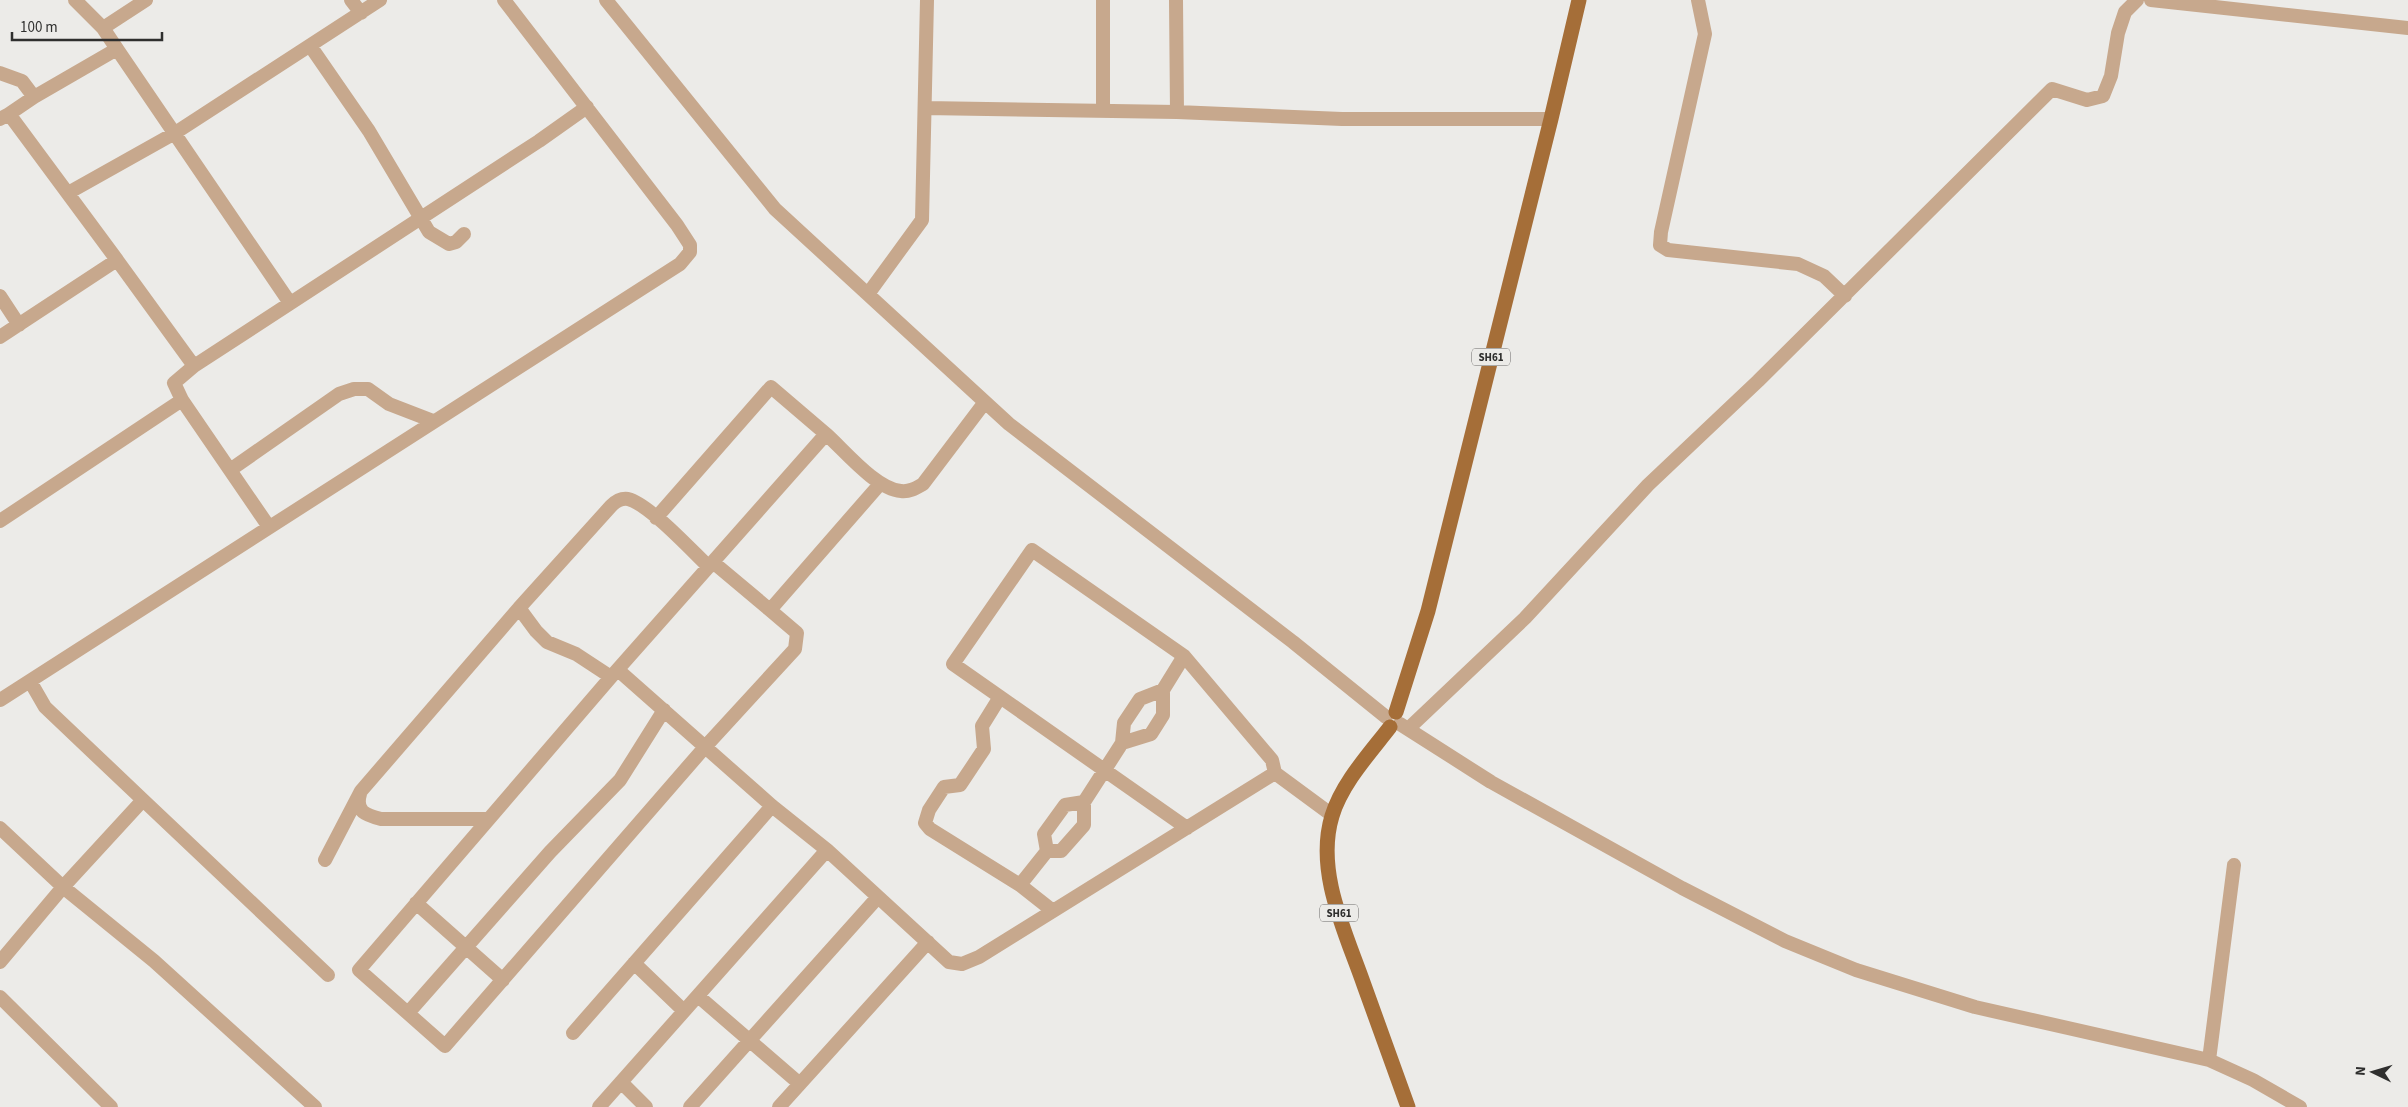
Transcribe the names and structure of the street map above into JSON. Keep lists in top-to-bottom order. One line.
{"streets":{"main road":["SH61"]},"scale_bar":"100 m","north":"left"}
